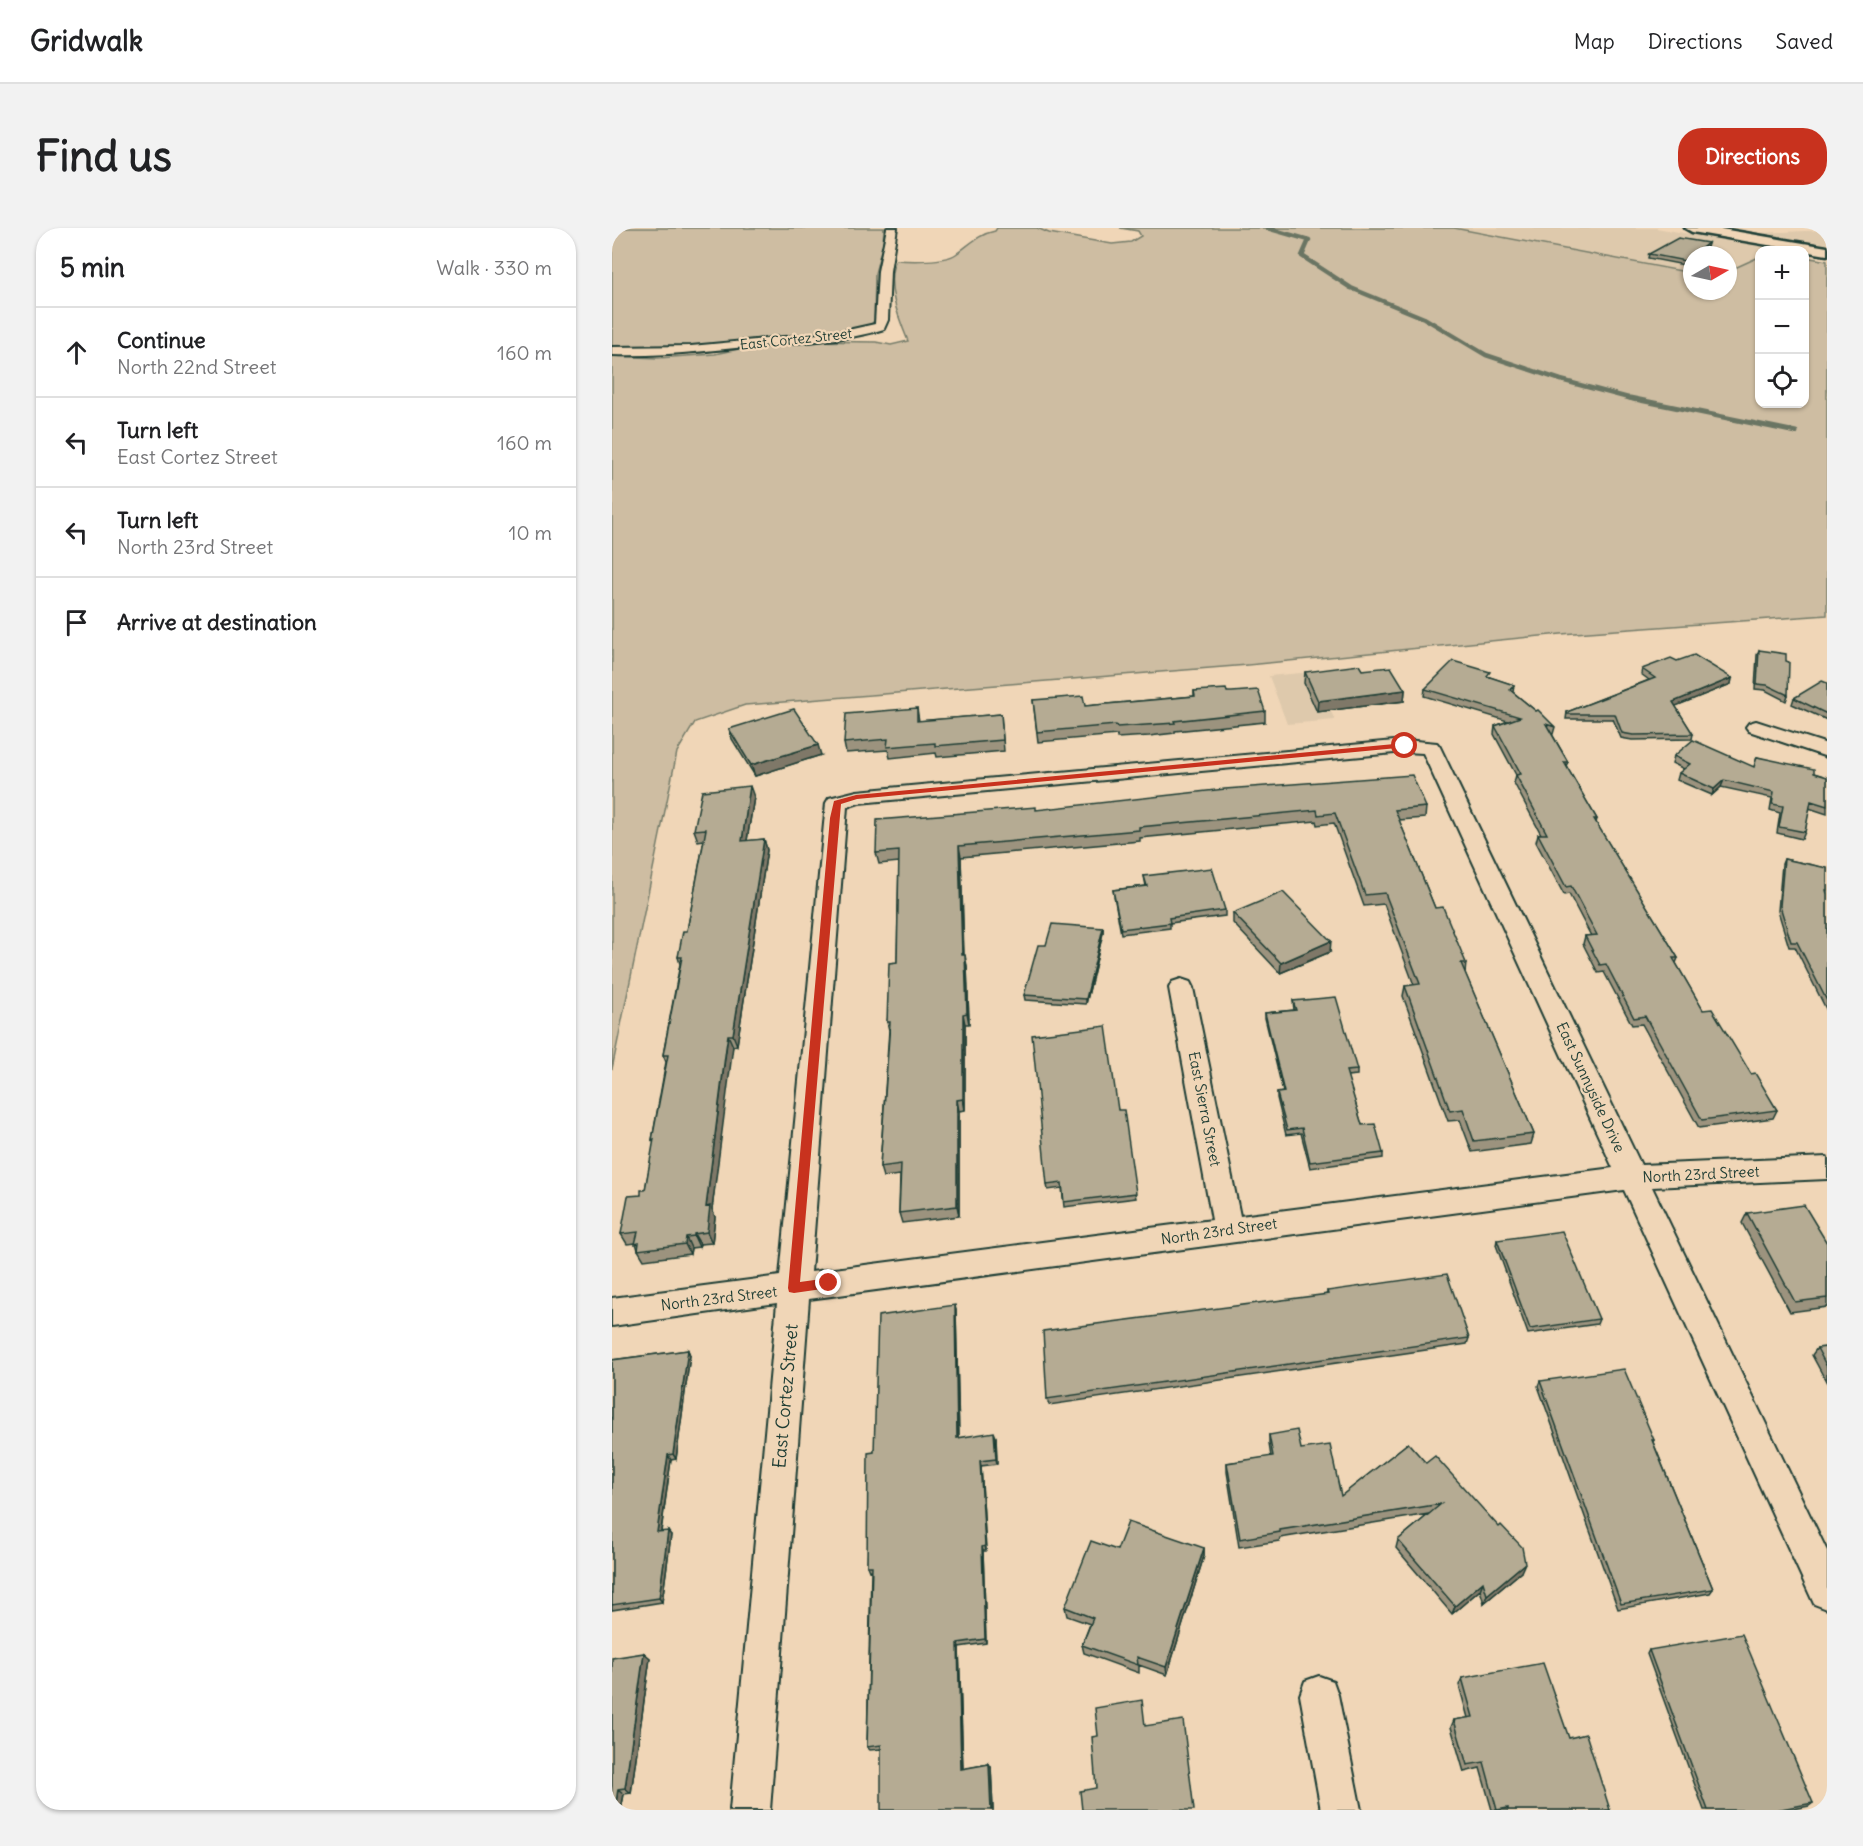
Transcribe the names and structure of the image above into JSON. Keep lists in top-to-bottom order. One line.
{"streets":{"street":["East Cortez Street","East Sunnyside Drive","East Sierra Street","North 23rd Street"]},"crossings":[["East Cortez Street","East Sunnyside Drive"],["East Cortez Street","North 23rd Street"],["East Sunnyside Drive","North 23rd Street"],["East Sierra Street","North 23rd Street"]],"north":"right","page":{"header":"Gridwalk","nav":["Map","Directions","Saved"],"buttons":"Directions","title":"Find us","heading":["5 min","Walk · 330 m"],"map_buttons":["+","−"],"list":[["Continue","North 22nd Street","160 m"],["Turn left","East Cortez Street","160 m"],["Turn left","North 23rd Street","10 m"],"Arrive at destination"]}}
